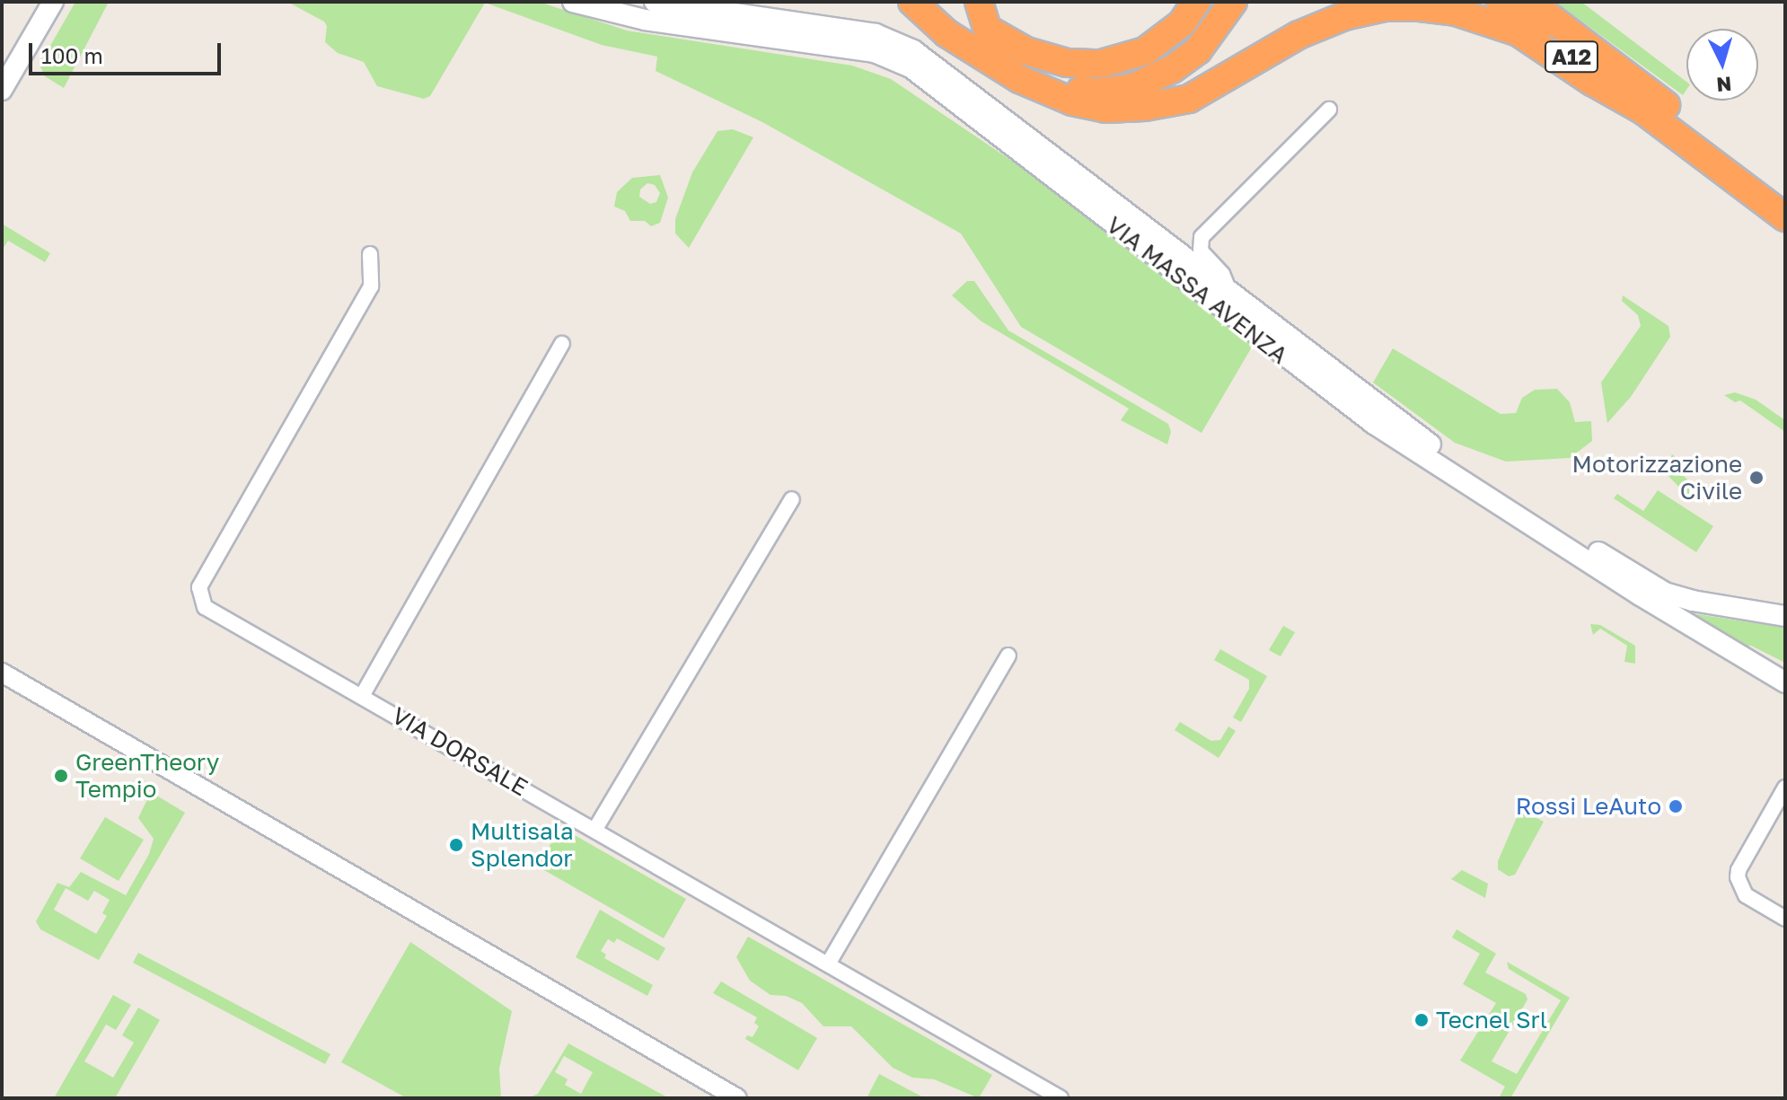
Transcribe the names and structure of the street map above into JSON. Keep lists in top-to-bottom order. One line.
{"streets":{"highway":["A12"],"main road":["VIA MASSA AVENZA"],"street":["VIA DORSALE"]},"places":["Motorizzazione Civile","GreenTheory Tempio","Rossi LeAuto","Multisala Splendor","Tecnel Srl"],"scale_bar":"100 m","north":"bottom"}
